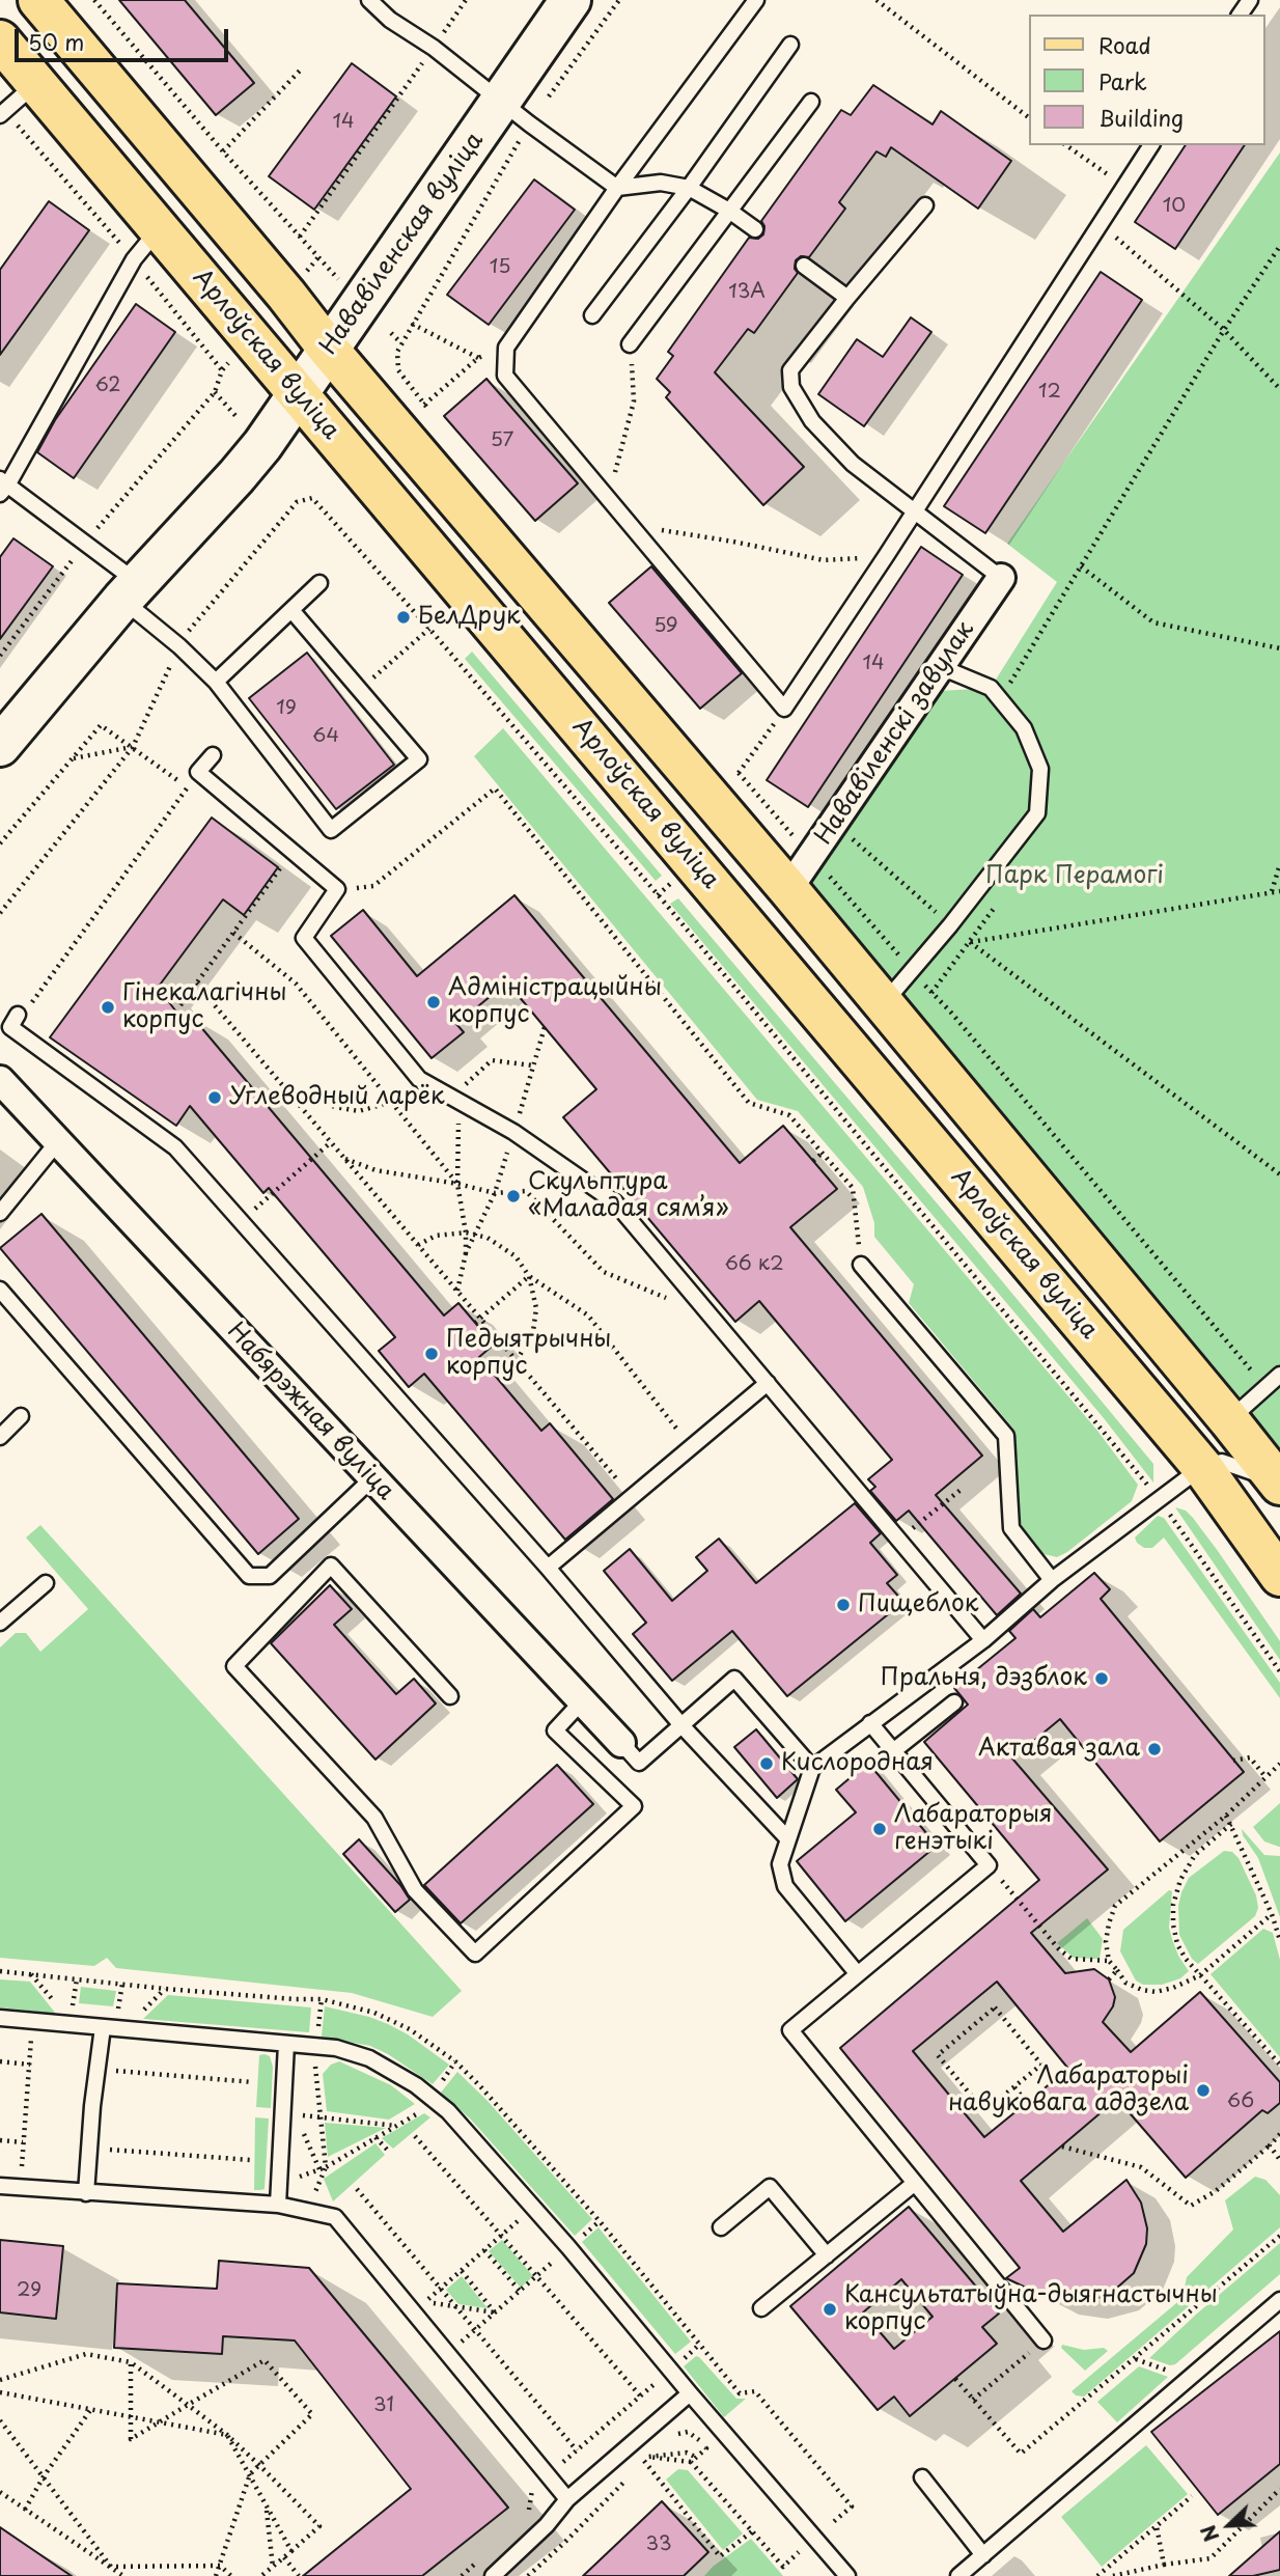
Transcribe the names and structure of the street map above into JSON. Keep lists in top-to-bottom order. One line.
{"streets":{"main road":["Нававіленская вуліца","Арлоўская вуліца"],"street":["Нававіленскі завулак","Набярэжная вуліца"]},"crossings":[["Нававіленская вуліца","Арлоўская вуліца"]],"parks":["Парк Перамогі"],"places":["БелДрук","Адміністрацыйны корпус","Гінекалагічны корпус","Углеводный ларёк","Скульптура «Маладая сямʼя»","Педыятрычны корпус","Пищеблок","Пральня, дэзблок","Актавая зала","Кислородная","Лабараторыя генэтыкі","Лабараторыі навуковага аддзела","Кансультатыўна-дыягнастычны корпус"],"house_numbers":["14","10","15","13А","62","12","57","59","14","19","64","66 к2","66","29","31","33"],"legend":["Road","Park","Building"],"scale_bar":"50 m","north":"bottom left"}
